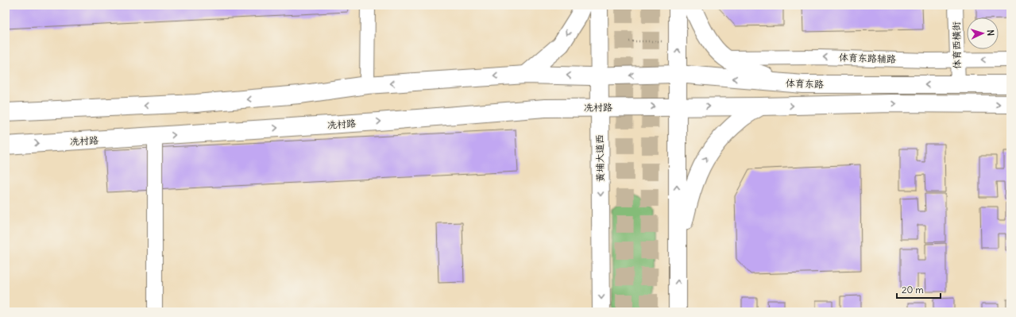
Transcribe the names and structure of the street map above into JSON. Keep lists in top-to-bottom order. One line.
{"streets":{"main road":["体育东路","冼村路","黄埔大道西"],"street":["体育西横街","体育东路辅路"]},"crossings":[["体育西横街","体育东路辅路"],["体育西横街","体育东路"],["体育东路","黄埔大道西"],["冼村路","黄埔大道西"]],"one_way":["体育东路辅路"],"scale_bar":"20 m","north":"right"}
